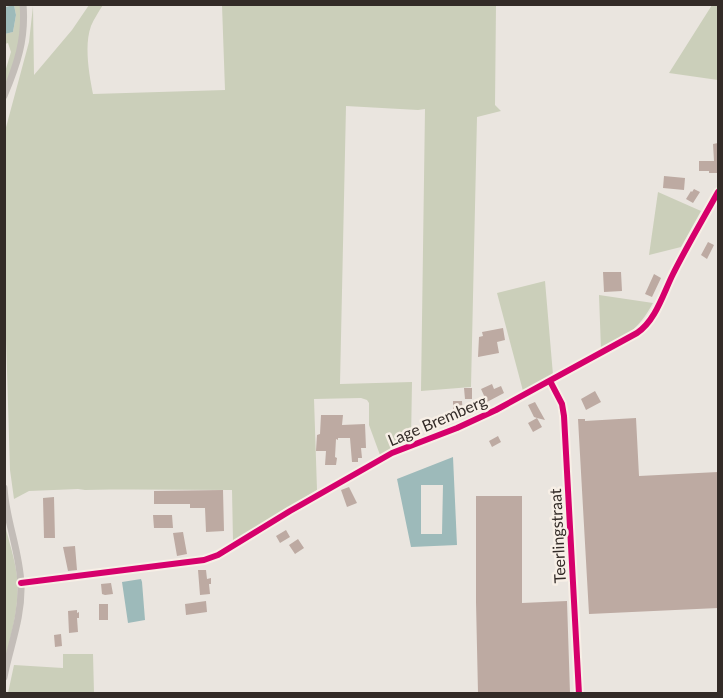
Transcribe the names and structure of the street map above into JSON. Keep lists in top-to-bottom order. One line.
{"streets":{"street":["Lage Bremberg","Teerlingstraat"]},"crossings":[["Lage Bremberg","Teerlingstraat"]]}
